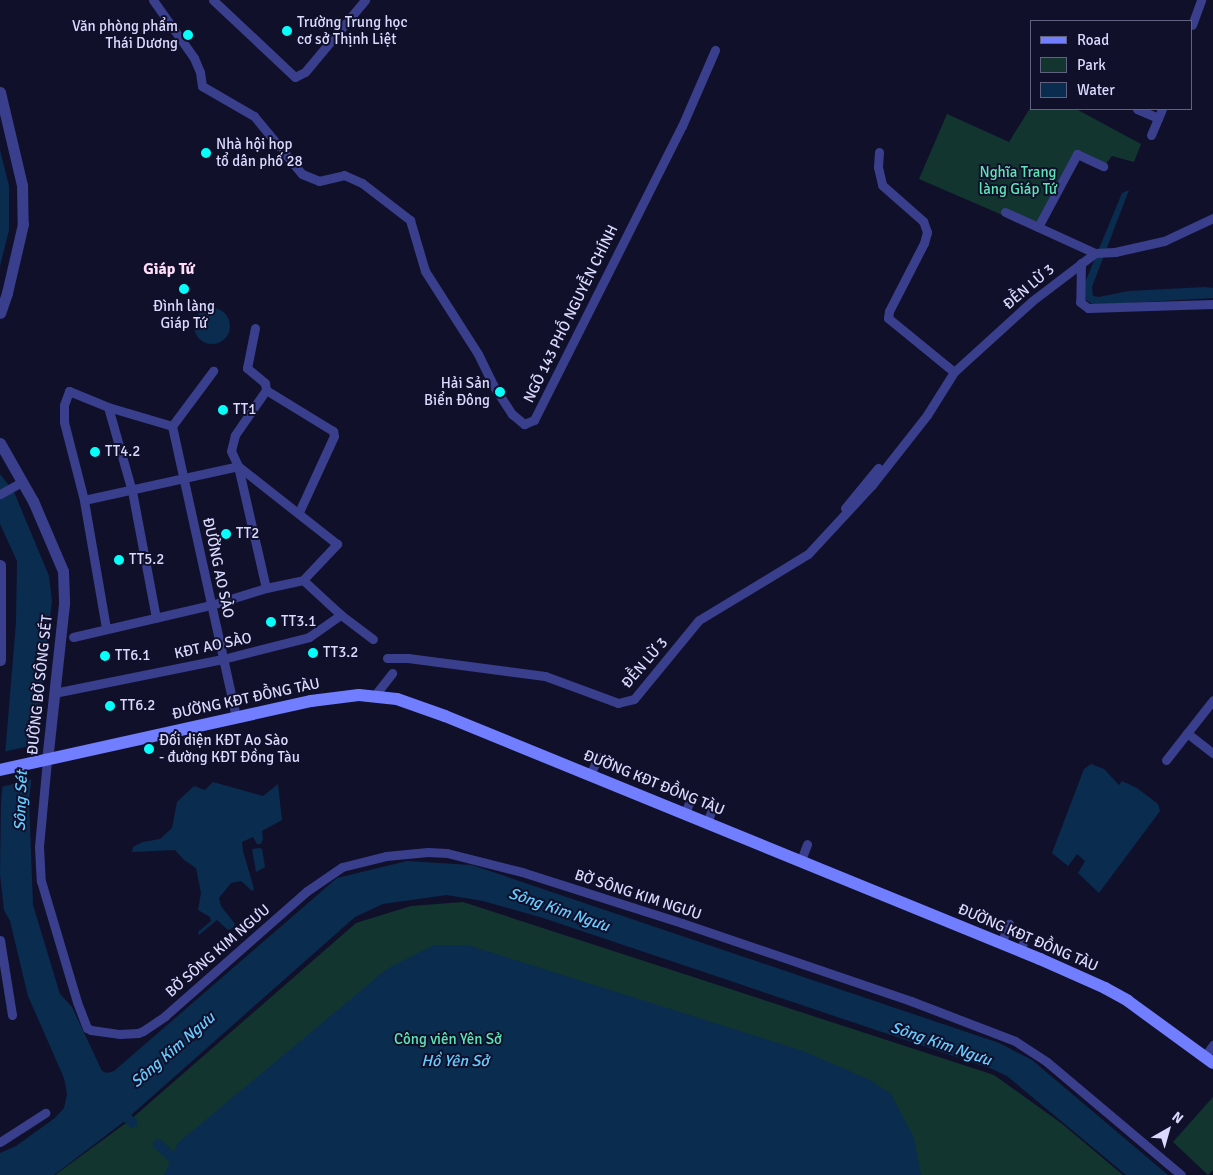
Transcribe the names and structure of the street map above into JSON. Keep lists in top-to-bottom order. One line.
{"streets":{"main road":["ĐƯỜNG KĐT ĐỒNG TÀU"],"street":["ĐỀN LỪ 3","NGÕ 143 PHỐ NGUYỄN CHÍNH","ĐƯỜNG AO SÀO","KĐT AO SÀO","ĐƯỜNG BỜ SÔNG SÉT","BỜ SÔNG KIM NGƯU"]},"crossings":[["ĐƯỜNG AO SÀO","KĐT AO SÀO"],["ĐƯỜNG AO SÀO","ĐƯỜNG KĐT ĐỒNG TÀU"],["KĐT AO SÀO","ĐƯỜNG BỜ SÔNG SÉT"],["ĐƯỜNG BỜ SÔNG SÉT","ĐƯỜNG KĐT ĐỒNG TÀU"],["ĐƯỜNG BỜ SÔNG SÉT","BỜ SÔNG KIM NGƯU"]],"districts":["Giáp Tứ"],"water":["Sông Sét","Sông Kim Ngưu","Hồ Yên Sở"],"parks":["Nghĩa Trang làng Giáp Tứ","Công viên Yên Sở"],"places":["Trường Trung học cơ sở Thịnh Liệt","Văn phòng phẩm Thái Dương","Nhà hội họp tổ dân phố 28","Đình làng Giáp Tứ","Hải Sản Biển Đông","TT1","TT4.2","TT2","TT5.2","TT3.1","TT3.2","TT6.1","TT6.2","Đối diện KĐT Ao Sào - đường KĐT Đồng Tàu"],"legend":["Road","Park","Water"],"north":"top right"}
